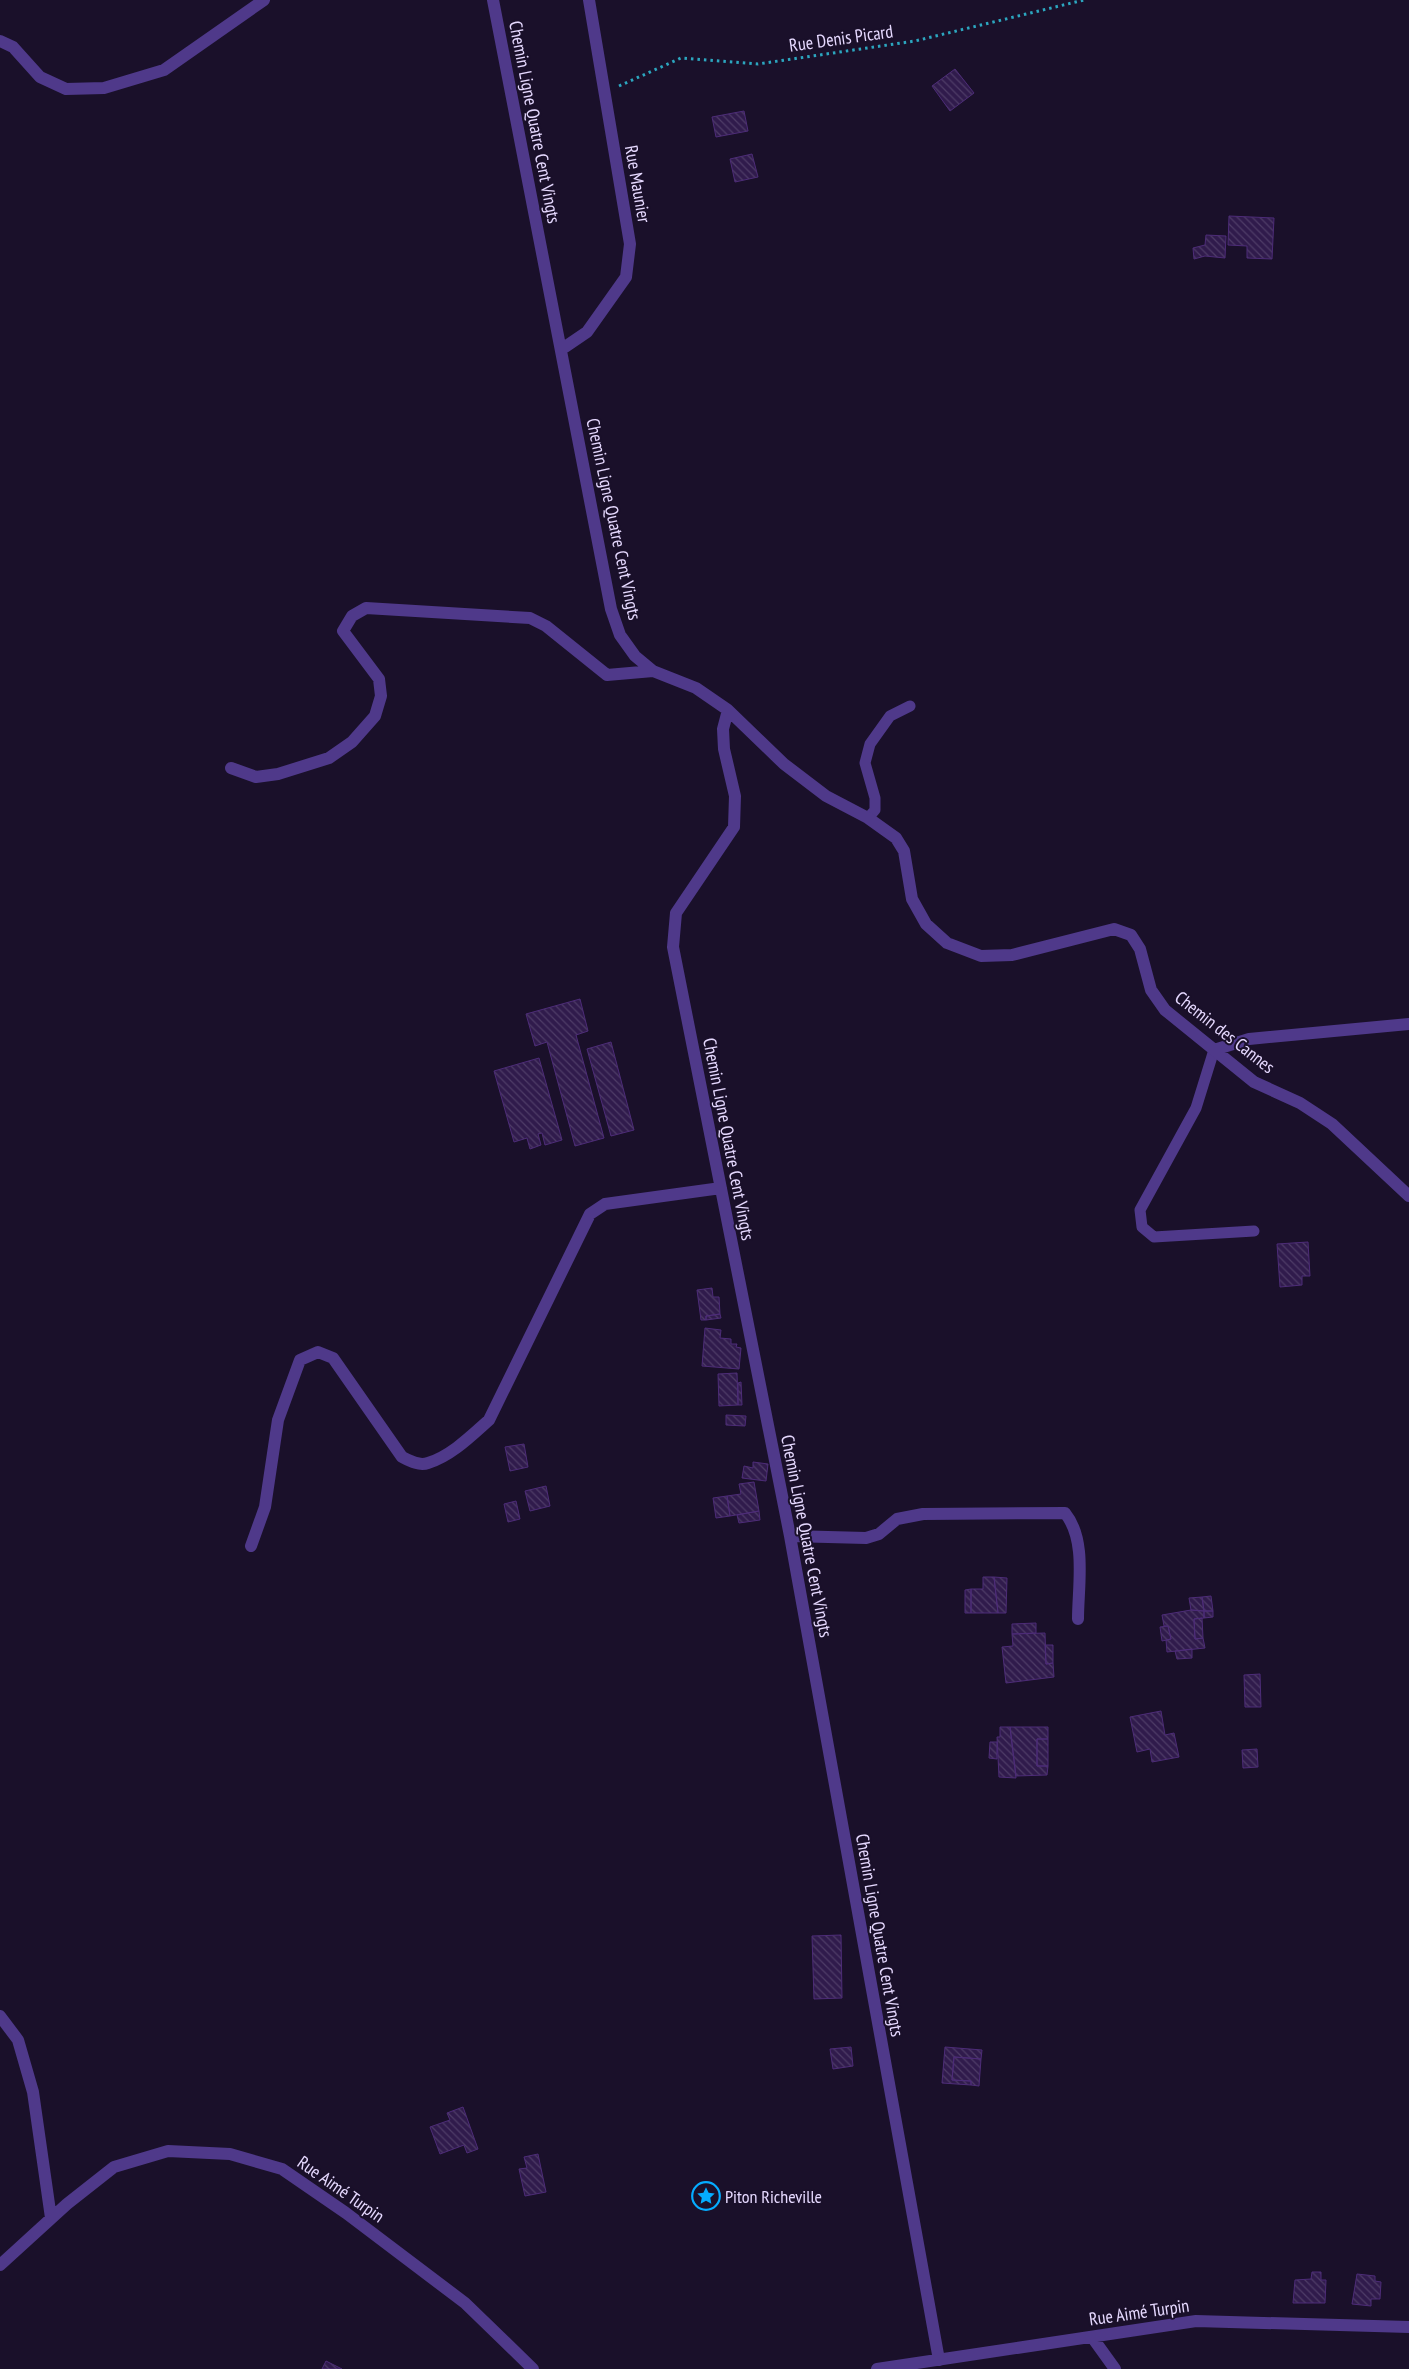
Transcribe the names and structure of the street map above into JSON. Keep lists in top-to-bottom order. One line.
{"streets":{"street":["Chemin Ligne Quatre Cent Vingts","Rue Maunier","Chemin des Cannes","Rue Aimé Turpin"],"path":["Rue Denis Picard"]},"crossings":[["Rue Denis Picard","Rue Maunier"],["Chemin Ligne Quatre Cent Vingts","Rue Maunier"],["Chemin Ligne Quatre Cent Vingts","Chemin des Cannes"],["Chemin Ligne Quatre Cent Vingts","Rue Aimé Turpin"]],"places":{"place":["Piton Richeville"]}}
